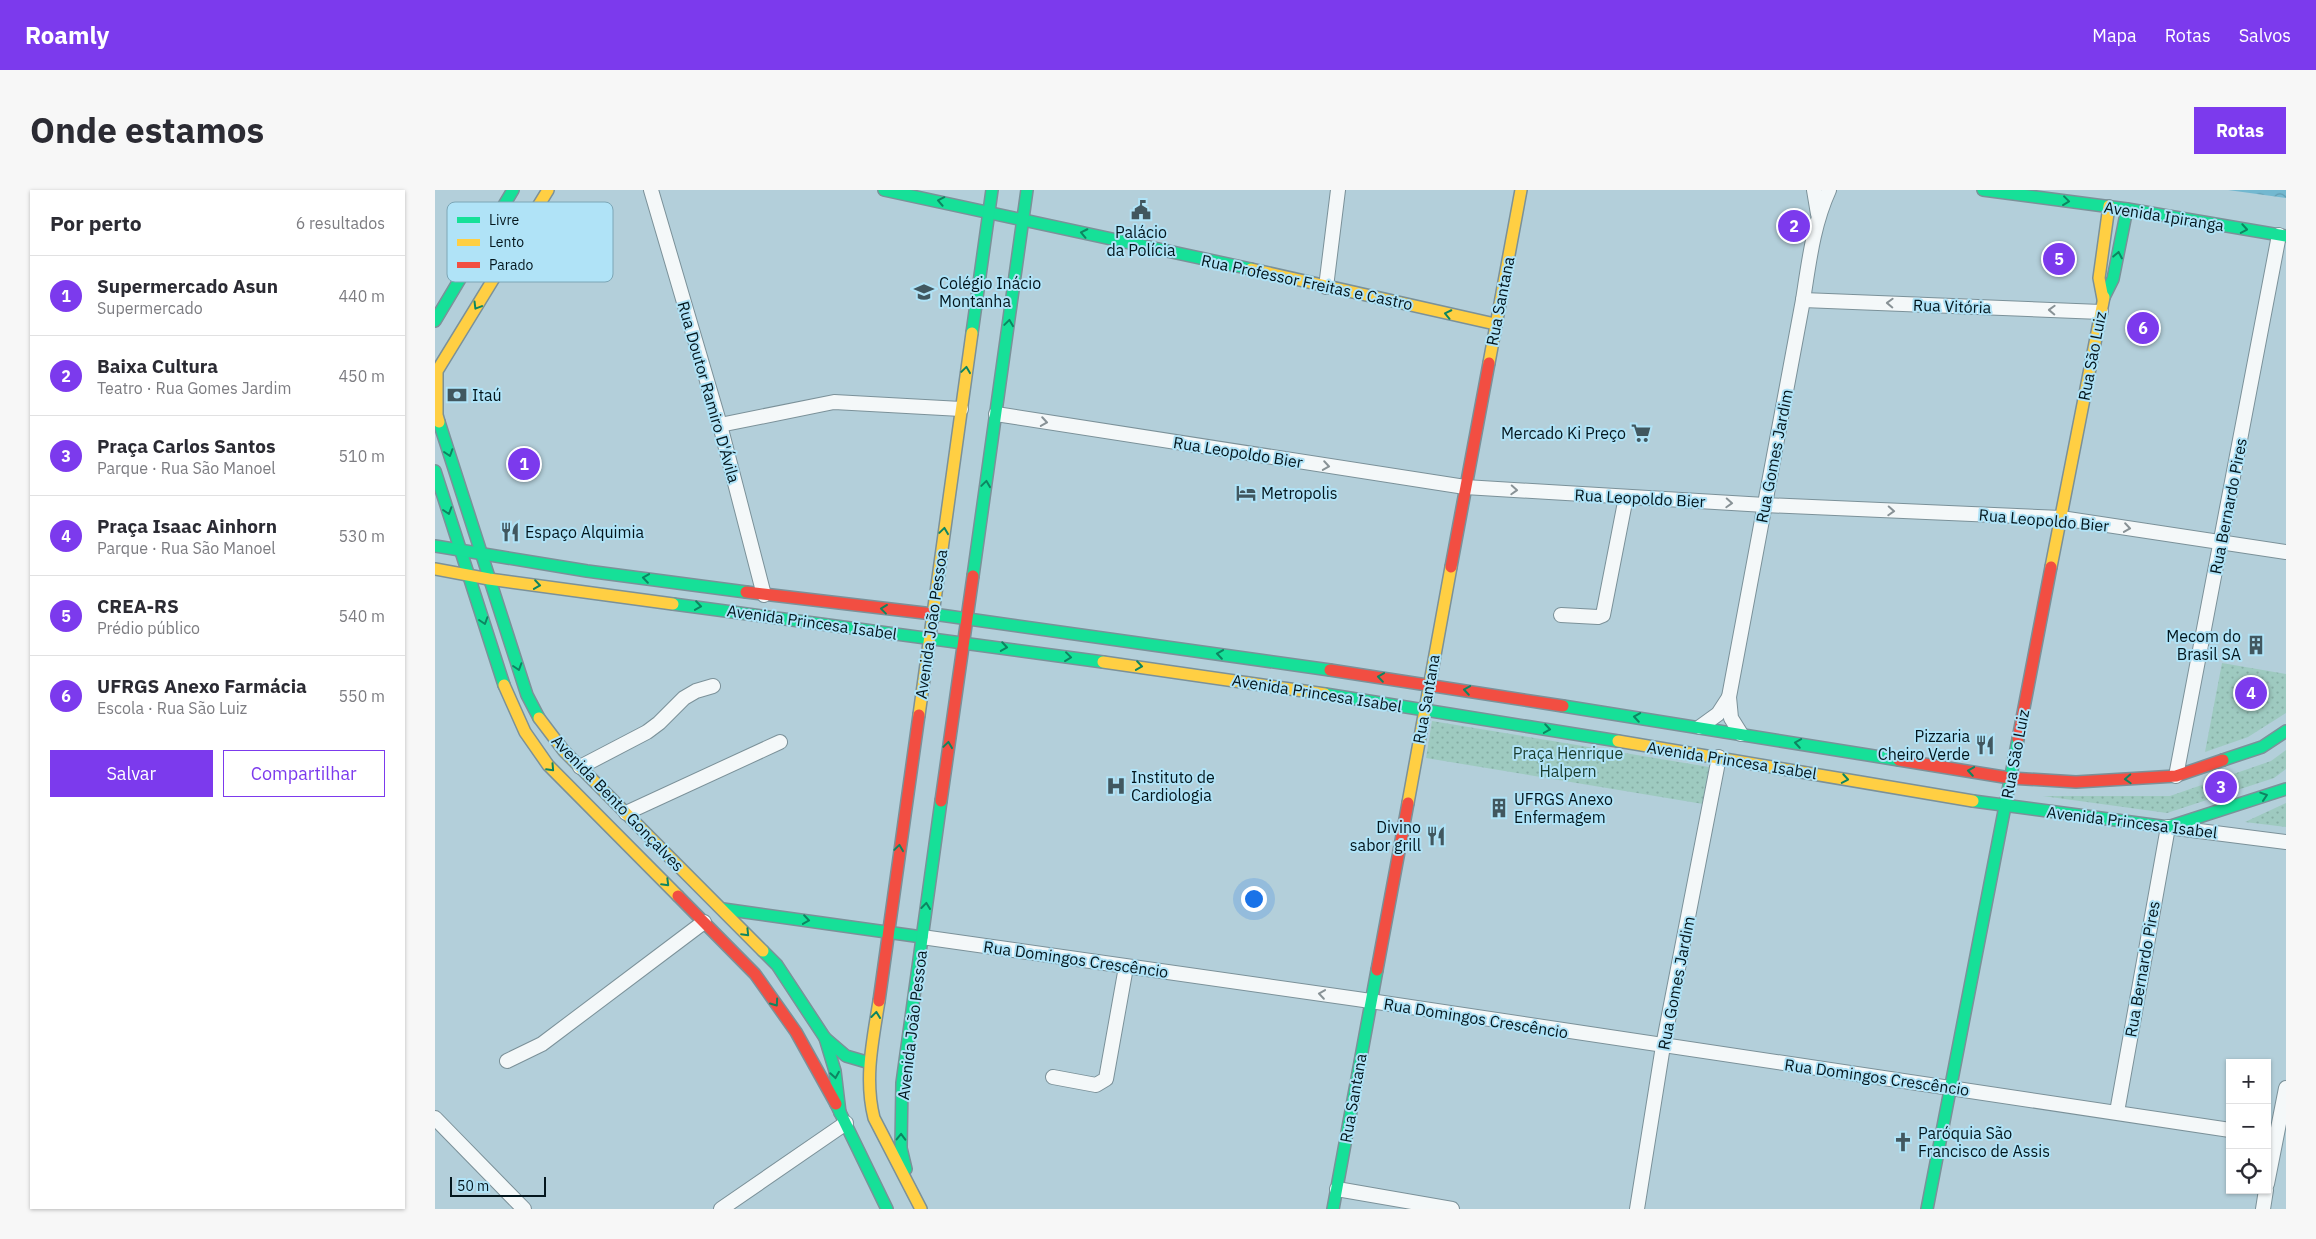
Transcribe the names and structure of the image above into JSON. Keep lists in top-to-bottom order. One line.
{"streets":{"main road":["Avenida Ipiranga","Rua Professor Freitas e Castro","Rua Santana","Rua São Luiz","Avenida Princesa Isabel","Avenida João Pessoa","Avenida Bento Gonçalves","Rua Domingos Crescêncio"],"street":["Rua Vitória","Rua Doutor Ramiro D'Ávila","Rua Leopoldo Bier","Rua Gomes Jardim","Rua Bernardo Pires"]},"crossings":[["Avenida Ipiranga","Rua São Luiz"],["Avenida Ipiranga","Rua Bernardo Pires"],["Rua Professor Freitas e Castro","Rua Santana"],["Rua Professor Freitas e Castro","Avenida João Pessoa"],["Rua Santana","Rua Leopoldo Bier"],["Rua Santana","Avenida Princesa Isabel"],["Rua Santana","Rua Domingos Crescêncio"],["Rua Vitória","Rua São Luiz"],["Rua Vitória","Rua Gomes Jardim"],["Rua São Luiz","Rua Leopoldo Bier"],["Rua São Luiz","Avenida Princesa Isabel"],["Rua São Luiz","Rua Domingos Crescêncio"],["Rua Doutor Ramiro D'Ávila","Avenida Princesa Isabel"],["Rua Leopoldo Bier","Rua Gomes Jardim"],["Rua Leopoldo Bier","Rua Bernardo Pires"],["Rua Leopoldo Bier","Avenida João Pessoa"],["Rua Gomes Jardim","Avenida Princesa Isabel"],["Rua Gomes Jardim","Rua Domingos Crescêncio"],["Rua Bernardo Pires","Avenida Princesa Isabel"],["Rua Bernardo Pires","Rua Domingos Crescêncio"],["Avenida Princesa Isabel","Avenida João Pessoa"],["Avenida Princesa Isabel","Avenida Bento Gonçalves"],["Avenida João Pessoa","Rua Domingos Crescêncio"],["Avenida Bento Gonçalves","Rua Domingos Crescêncio"]],"one_way":["Avenida Ipiranga","Rua Professor Freitas e Castro","Rua Vitória","Rua Leopoldo Bier","Avenida João Pessoa","Avenida Bento Gonçalves"],"parks":["Praça Henrique Halpern"],"places":{"public building":["Palácio da Polícia"],"school or university":["Colégio Inácio Montanha"],"bank":["Itaú"],"supermarket":["Mercado Ki Preço"],"hotel":["Metropolis"],"restaurant":["Espaço Alquimia","Pizzaria Cheiro Verde","Divino sabor grill"],"building":["Mecom do Brasil SA","UFRGS Anexo Enfermagem"],"hospital":["Instituto de Cardiologia"],"church":["Paróquia São Francisco de Assis"]},"legend":["Livre","Lento","Parado"],"scale_bar":"50 m","page":{"header":"Roamly","nav":["Mapa","Rotas","Salvos"],"title":"Onde estamos","buttons":["Rotas",["Salvar","Compartilhar"]],"heading":["Por perto","6 resultados"],"pins":["2","5","6","1","4","3"],"list":[{"mark":"1","name":"Supermercado Asun","note":"Supermercado","value":"440 m"},{"mark":"2","name":"Baixa Cultura","note":"Teatro · Rua Gomes Jardim","value":"450 m"},{"mark":"3","name":"Praça Carlos Santos","note":"Parque · Rua São Manoel","value":"510 m"},{"mark":"4","name":"Praça Isaac Ainhorn","note":"Parque · Rua São Manoel","value":"530 m"},{"mark":"5","name":"CREA-RS","note":"Prédio público","value":"540 m"},{"mark":"6","name":"UFRGS Anexo Farmácia","note":"Escola · Rua São Luiz","value":"550 m"}],"map_buttons":["+","−"],"scale":"50 m"}}
